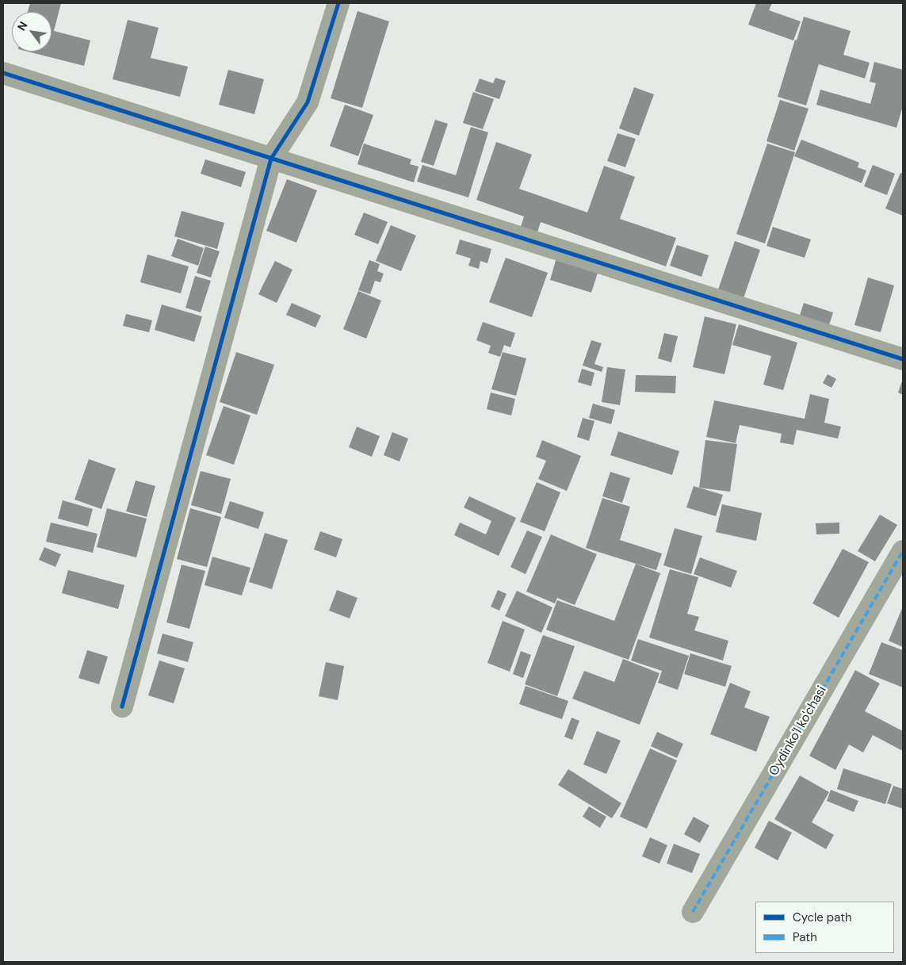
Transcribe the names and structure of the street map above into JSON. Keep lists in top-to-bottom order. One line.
{"streets":{"street":["Oydinko'l ko'chasi"]},"legend":["Cycle path","Path"],"north":"top left"}
